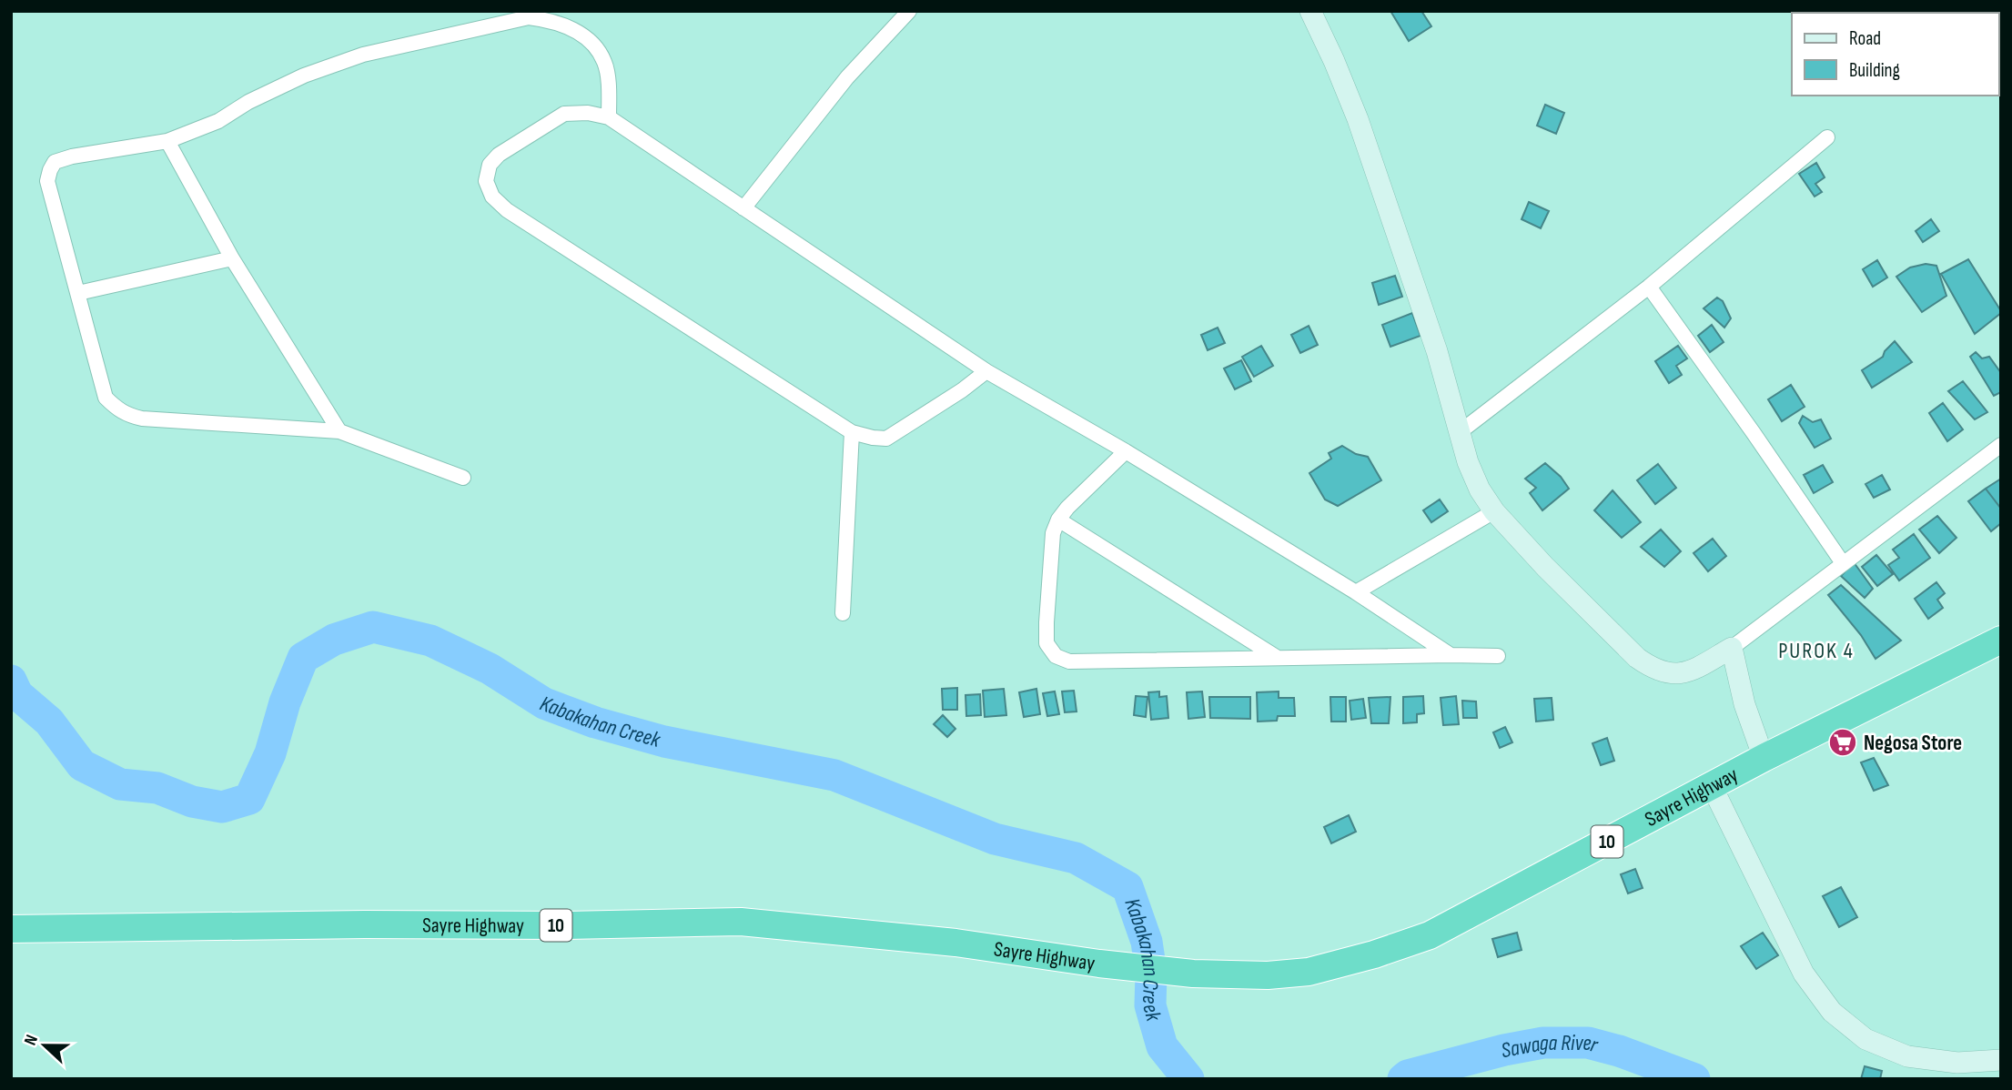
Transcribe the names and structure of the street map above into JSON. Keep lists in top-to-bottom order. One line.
{"streets":{"highway":["Sayre Highway","10"]},"districts":["PUROK 4"],"water":["Kabakahan Creek","Sawaga River"],"places":{"supermarket":["Negosa Store"]},"legend":["Road","Building"],"north":"left"}
